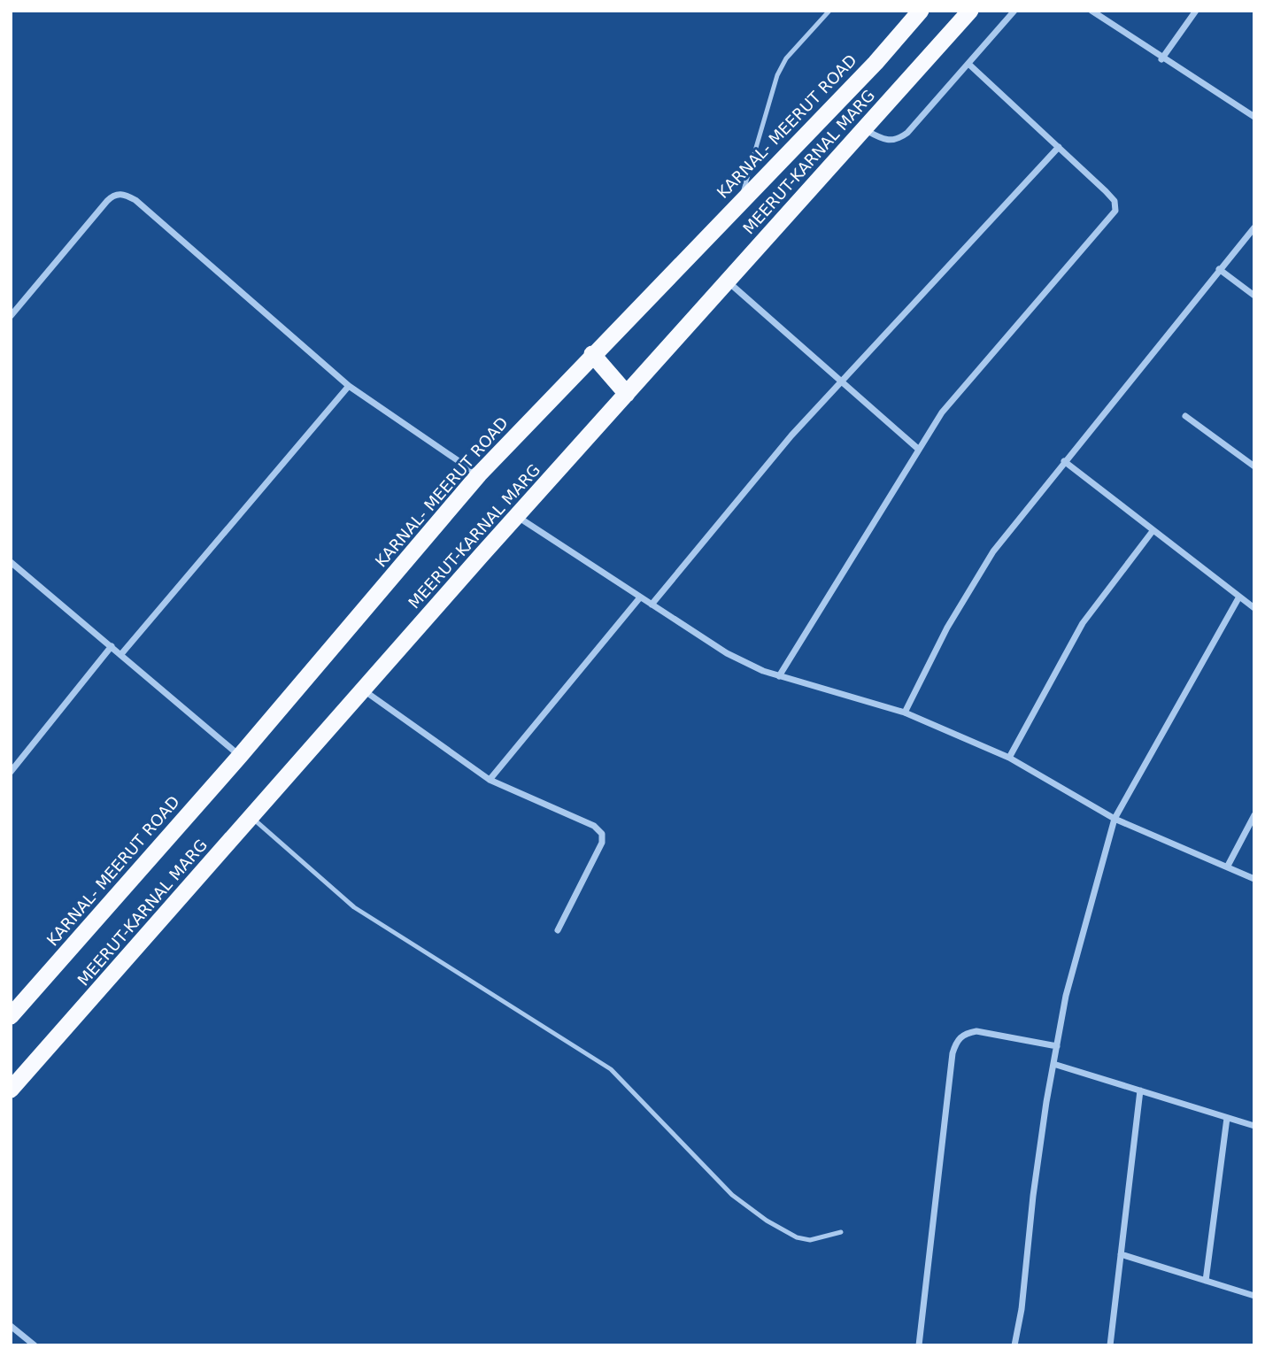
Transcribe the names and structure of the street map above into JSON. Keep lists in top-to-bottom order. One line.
{"streets":{"highway":["KARNAL- MEERUT ROAD","MEERUT-KARNAL MARG"]}}
